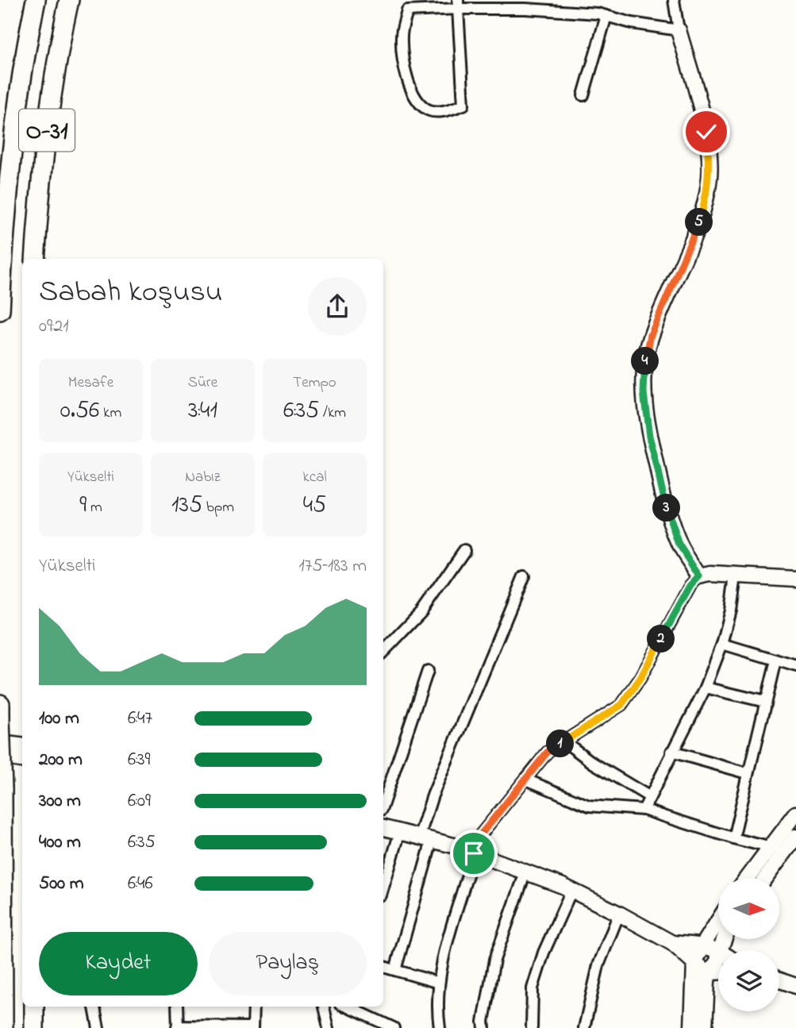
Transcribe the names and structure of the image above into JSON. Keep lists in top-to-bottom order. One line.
{"streets":{"highway":["O-31"]},"north":"right","page":{"pins":["5","4","3","2","1"],"heading":["Sabah koşusu","09:21"],"stats":[["Mesafe","0.56 km"],["Süre","3:41"],["Tempo","6:35 /km"],["Yükselti","9 m"],["Nabız","135 bpm"],["kcal","45"]],"chart":["Yükselti","175–183 m"],"list":[{"name":"100 m","note":"6:47"},{"name":"200 m","note":"6:39"},{"name":"300 m","note":"6:09"},{"name":"400 m","note":"6:35"},{"name":"500 m","note":"6:46"}],"buttons":["Kaydet","Paylaş"]}}
